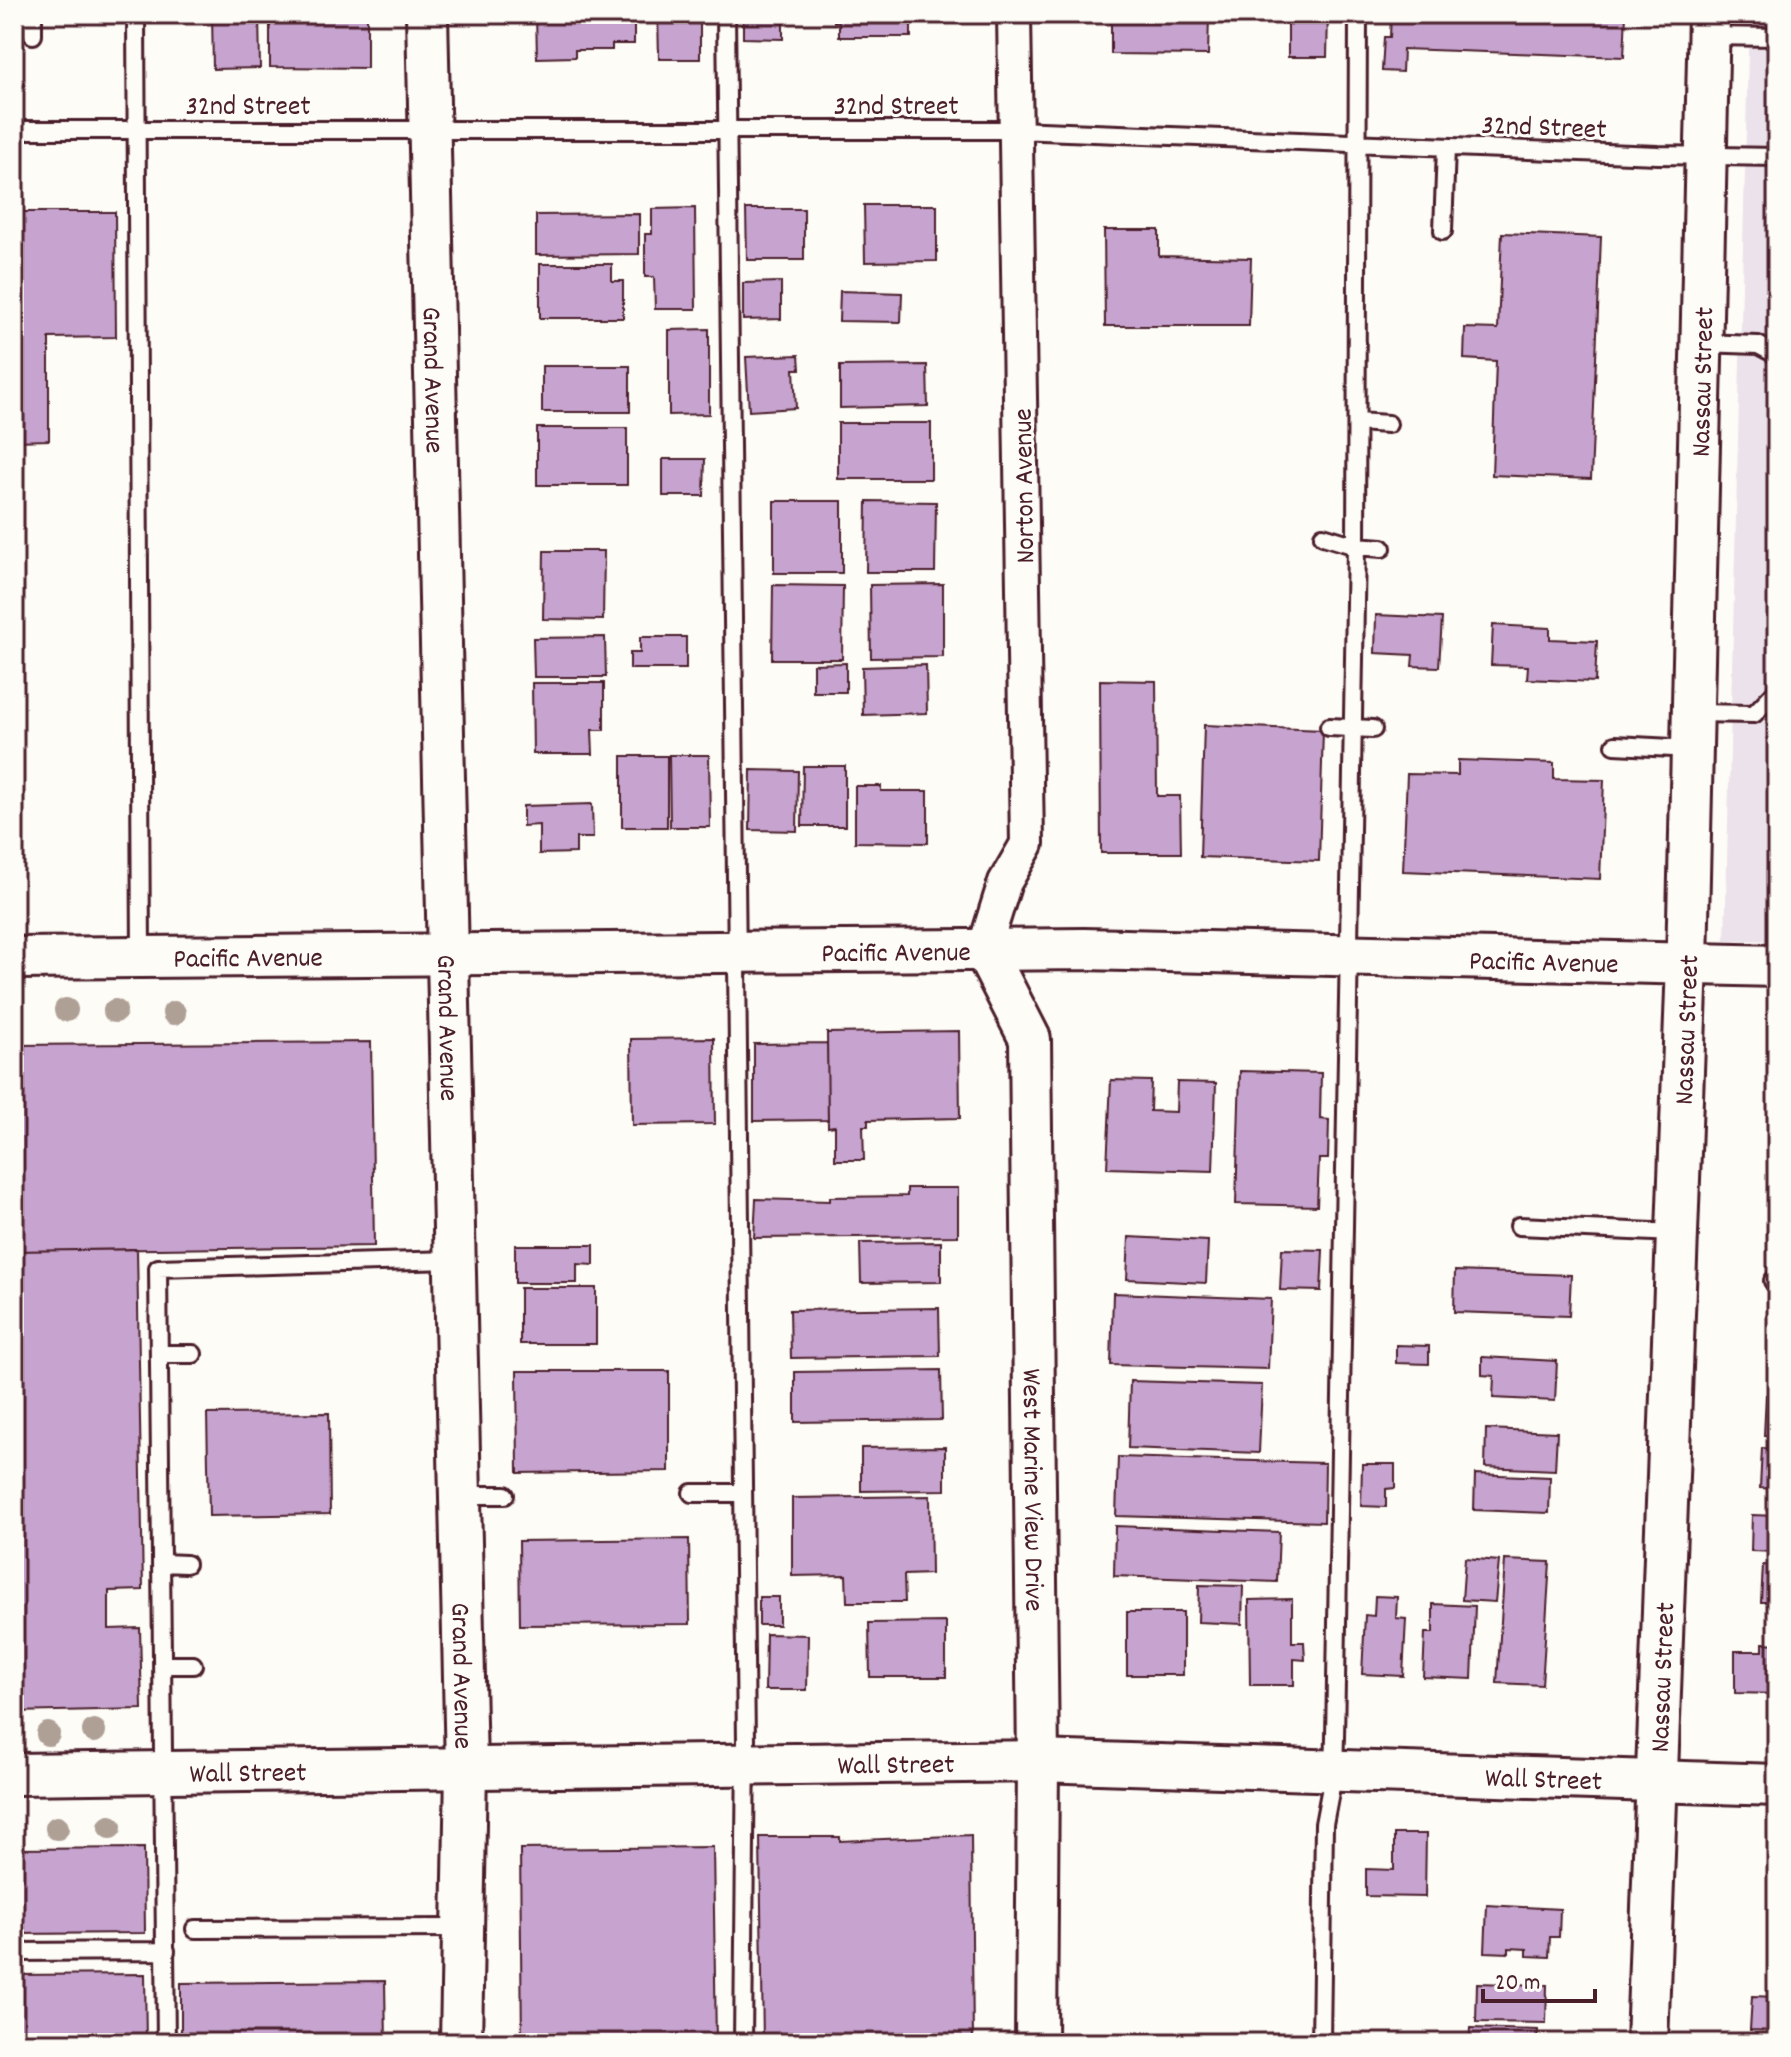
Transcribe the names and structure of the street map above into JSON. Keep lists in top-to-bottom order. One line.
{"streets":{"street":["Grand Avenue","Nassau Street","Norton Avenue","Pacific Avenue","West Marine View Drive","Wall Street"],"lane":["32nd Street"]},"crossings":[["32nd Street","Grand Avenue"],["32nd Street","Nassau Street"],["32nd Street","Norton Avenue"],["Grand Avenue","Pacific Avenue"],["Grand Avenue","Wall Street"],["Nassau Street","Pacific Avenue"],["Nassau Street","Wall Street"],["Norton Avenue","Pacific Avenue"],["Norton Avenue","West Marine View Drive"],["Pacific Avenue","West Marine View Drive"],["West Marine View Drive","Wall Street"]],"scale_bar":"20 m"}
